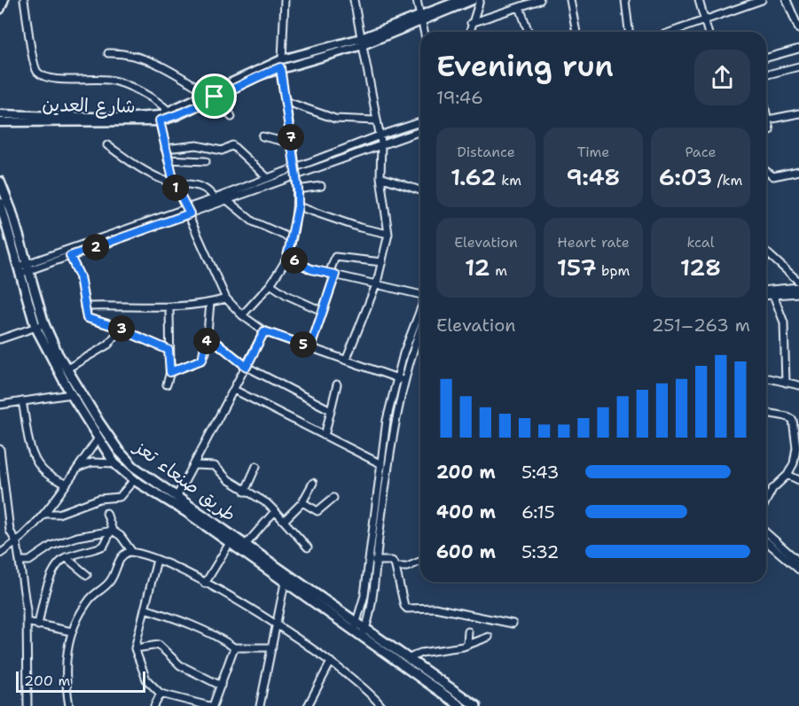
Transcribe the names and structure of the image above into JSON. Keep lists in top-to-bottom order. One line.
{"streets":{"highway":["طريق صنعاء تعز"],"main road":["شارع العدين"]},"scale_bar":"200 m","page":{"heading":["Evening run","19:46"],"stats":[["Distance","1.62 km"],["Time","9:48"],["Pace","6:03 /km"],["Elevation","12 m"],["Heart rate","157 bpm"],["kcal","128"]],"pins":["7","1","2","6","3","4","5"],"chart":["Elevation","251–263 m"],"list":[{"name":"200 m","note":"5:43"},{"name":"400 m","note":"6:15"},{"name":"600 m","note":"5:32"}],"scale":"200 m"}}
